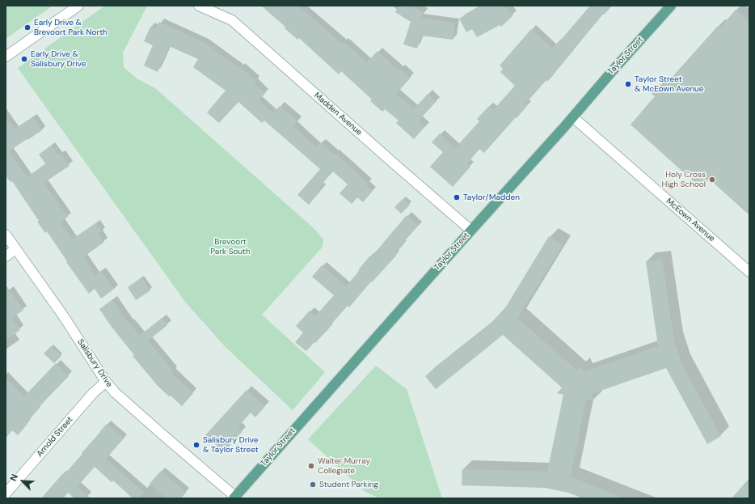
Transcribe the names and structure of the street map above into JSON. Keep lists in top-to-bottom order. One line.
{"streets":{"main road":["Taylor Street"],"street":["Madden Avenue","McEown Avenue","Salisbury Drive","Arnold Street"]},"crossings":[["Taylor Street","Madden Avenue"],["Taylor Street","McEown Avenue"],["Taylor Street","Salisbury Drive"],["Salisbury Drive","Arnold Street"]],"parks":["Brevoort Park South"],"places":["Early Drive & Brevoort Park North","Early Drive & Salisbury Drive","Taylor Street & McEown Avenue","Holy Cross High School","Taylor/Madden","Salisbury Drive & Taylor Street","Walter Murray Collegiate","Student Parking"],"north":"top left"}
